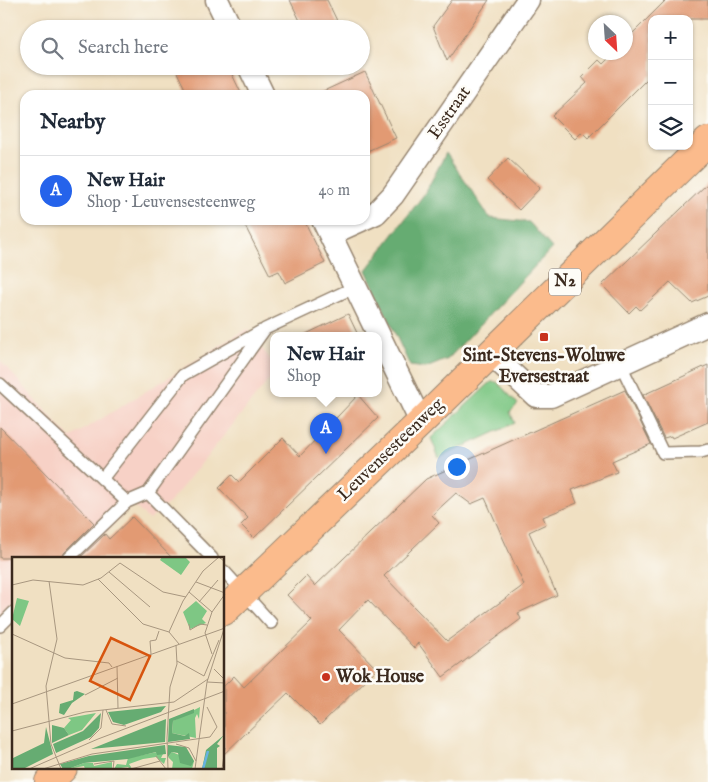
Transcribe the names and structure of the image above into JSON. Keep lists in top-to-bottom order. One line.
{"streets":{"main road":["N2","Leuvensesteenweg"],"street":["Esstraat"]},"places":{"transit":["Sint-Stevens-Woluwe Eversestraat"],"other":["Wok House"]},"north":"bottom right","page":{"map_buttons":["+","−"],"search":"Search here","heading":"Nearby","list":[{"mark":"A","name":"New Hair","note":"Shop · Leuvensesteenweg","value":"40 m"}],"popup":["New Hair","Shop"],"pins":"A"}}
